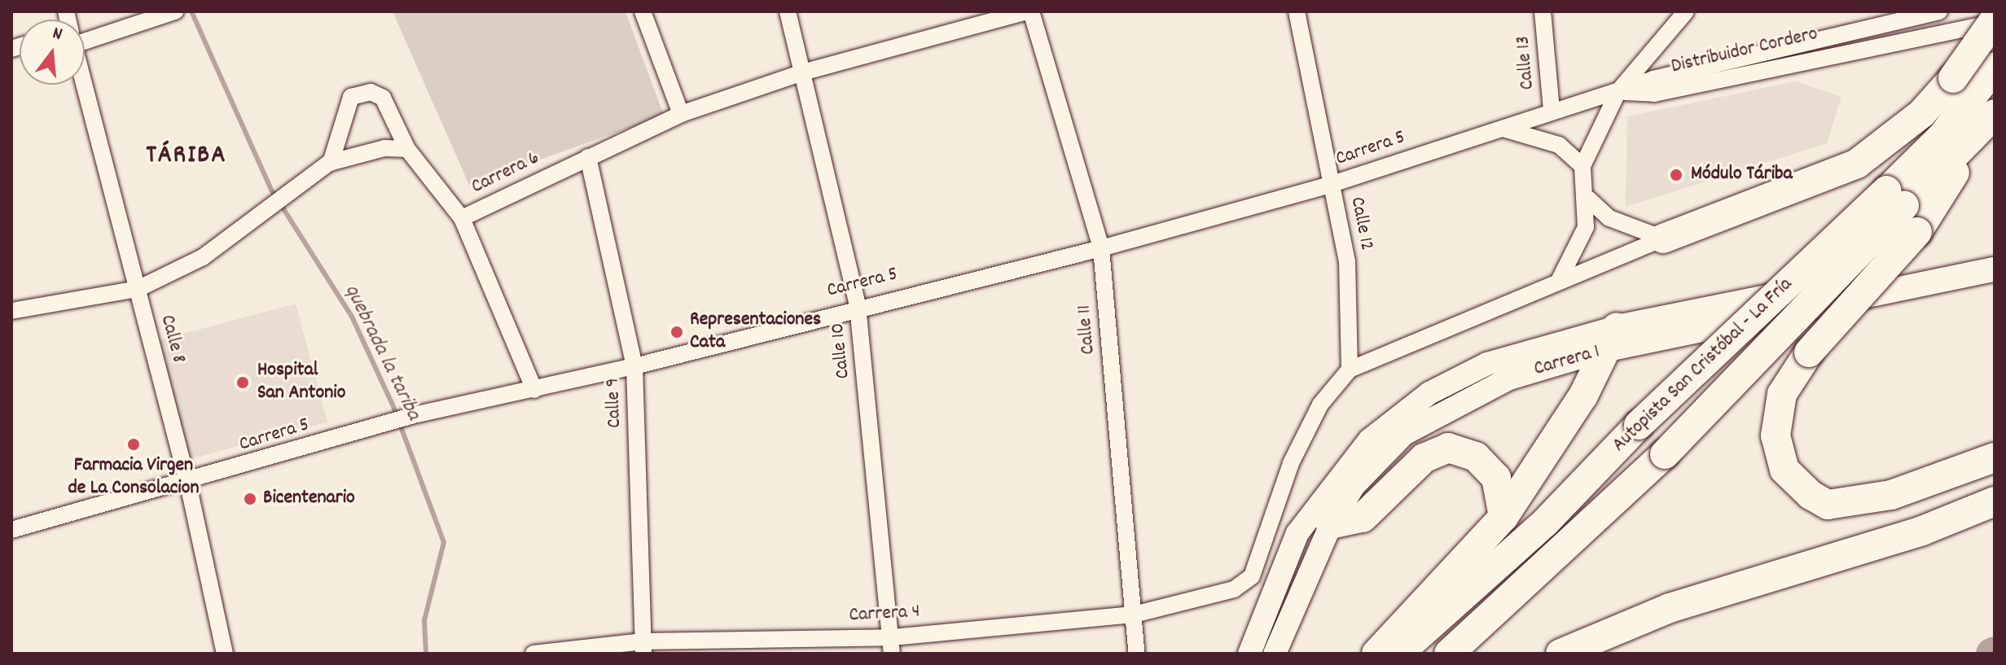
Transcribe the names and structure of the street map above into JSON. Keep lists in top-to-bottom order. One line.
{"streets":{"highway":["Autopista San Cristóbal - La Fría"],"main road":["Carrera 1"],"street":["Distribuidor Cordero","Calle 13","Carrera 5","Carrera 6","Calle 12","Calle 11","Calle 8","Calle 10","Calle 9","Carrera 4"]},"crossings":[["Distribuidor Cordero","Carrera 5"],["Calle 13","Carrera 5"],["Carrera 5","Calle 12"],["Carrera 5","Calle 11"],["Carrera 5","Calle 8"],["Carrera 5","Calle 10"],["Carrera 5","Calle 9"],["Carrera 6","Calle 11"],["Carrera 6","Calle 10"],["Carrera 6","Calle 9"],["Calle 12","Carrera 4"],["Calle 11","Carrera 4"],["Calle 10","Carrera 4"],["Calle 9","Carrera 4"]],"districts":["TÁRIBA"],"water":["quebrada la tariba"],"places":["Módulo Táriba","Representaciones Cata","Hospital San Antonio","Farmacia Virgen de La Consolacion","Bicentenario"],"north":"top"}
